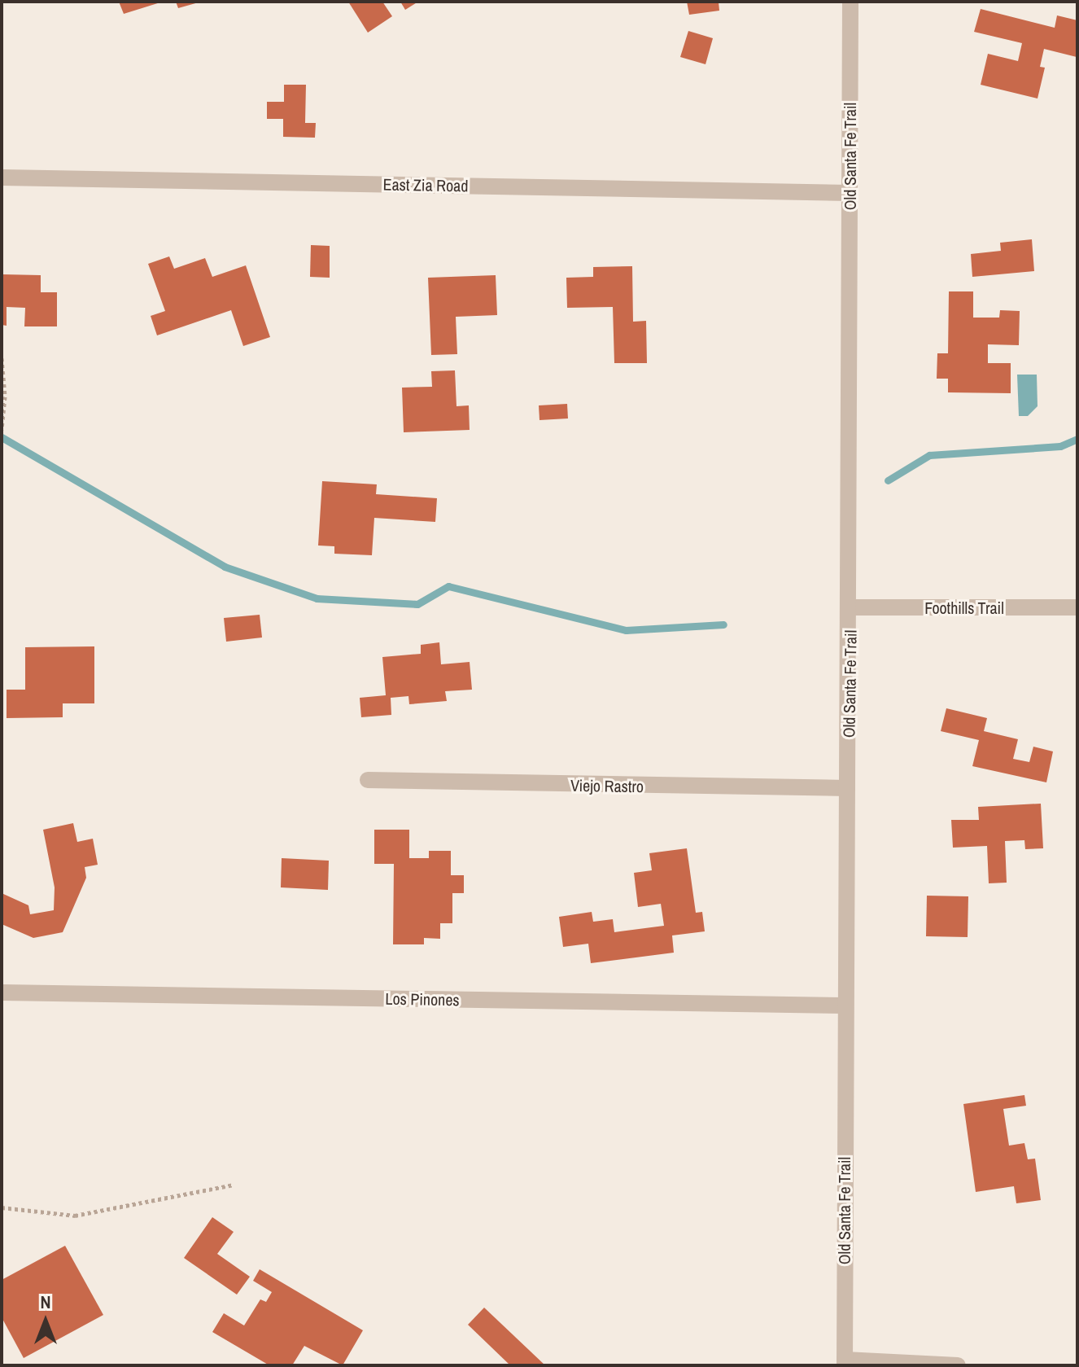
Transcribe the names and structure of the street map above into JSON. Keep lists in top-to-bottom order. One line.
{"streets":{"street":["Old Santa Fe Trail","East Zia Road","Foothills Trail","Viejo Rastro","Los Pinones"]},"crossings":[["Old Santa Fe Trail","East Zia Road"],["Old Santa Fe Trail","Foothills Trail"],["Old Santa Fe Trail","Viejo Rastro"],["Old Santa Fe Trail","Los Pinones"]],"north":"top"}
